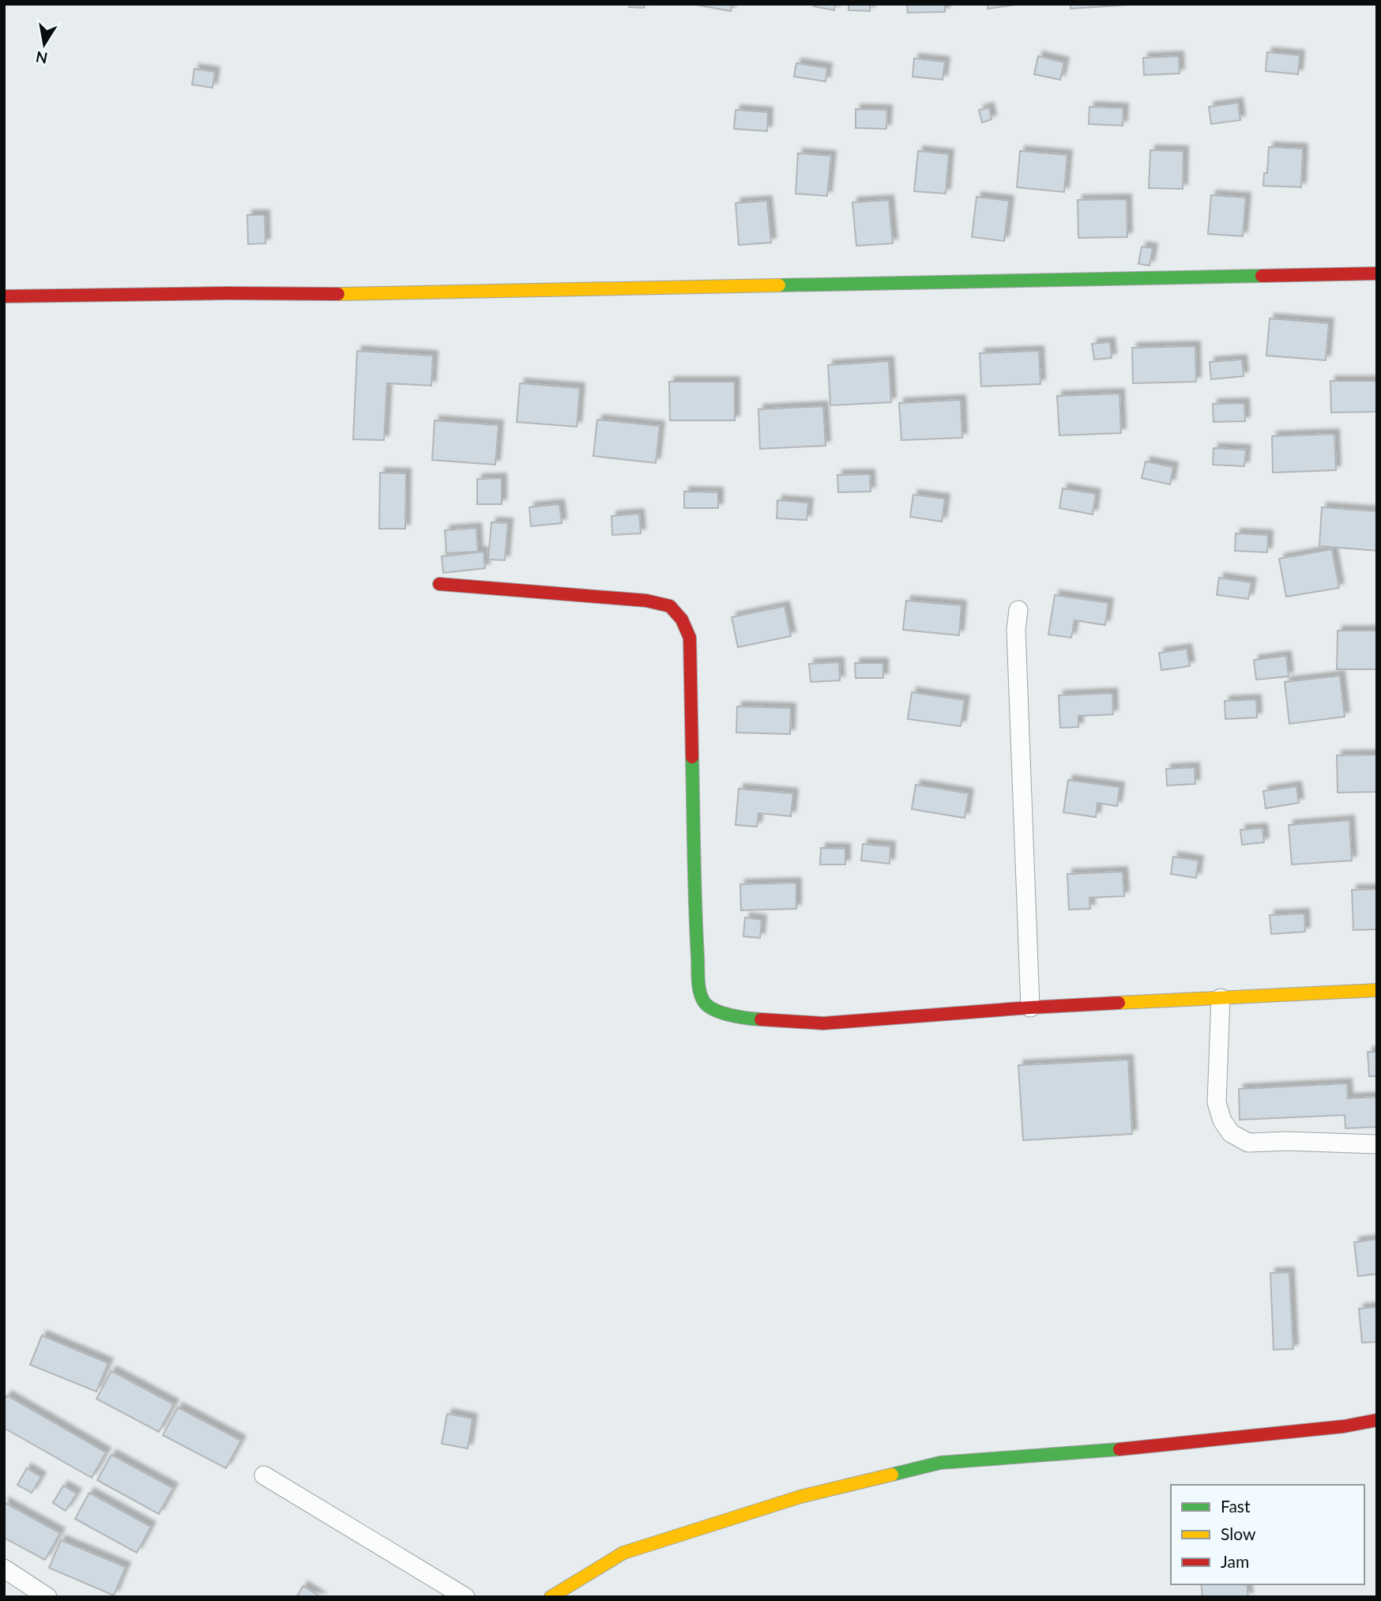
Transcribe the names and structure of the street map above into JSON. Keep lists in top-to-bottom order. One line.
{"legend":["Fast","Slow","Jam"],"north":"bottom"}
